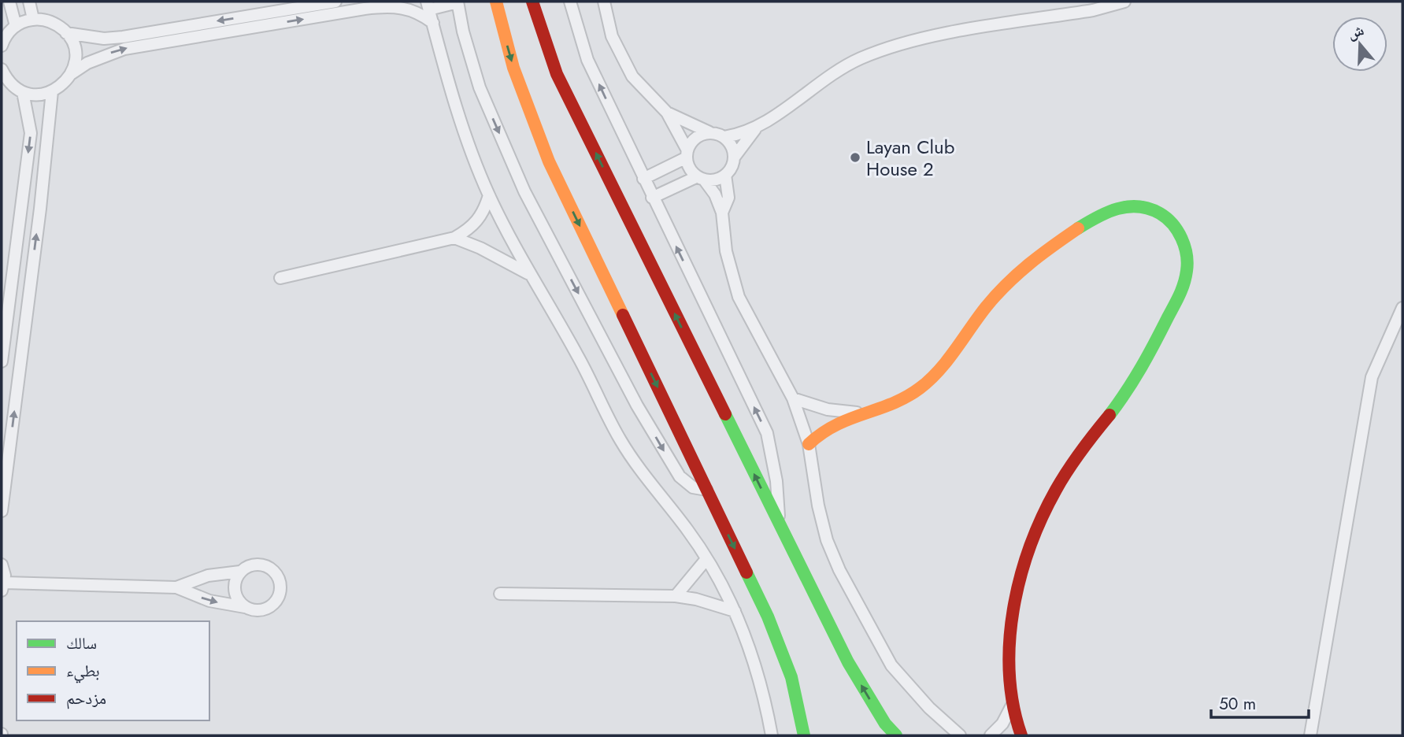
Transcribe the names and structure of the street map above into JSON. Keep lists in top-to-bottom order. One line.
{"places":["Layan Club House 2"],"legend":["سالك","بطيء","مزدحم"],"scale_bar":"50 m","north":"top"}
